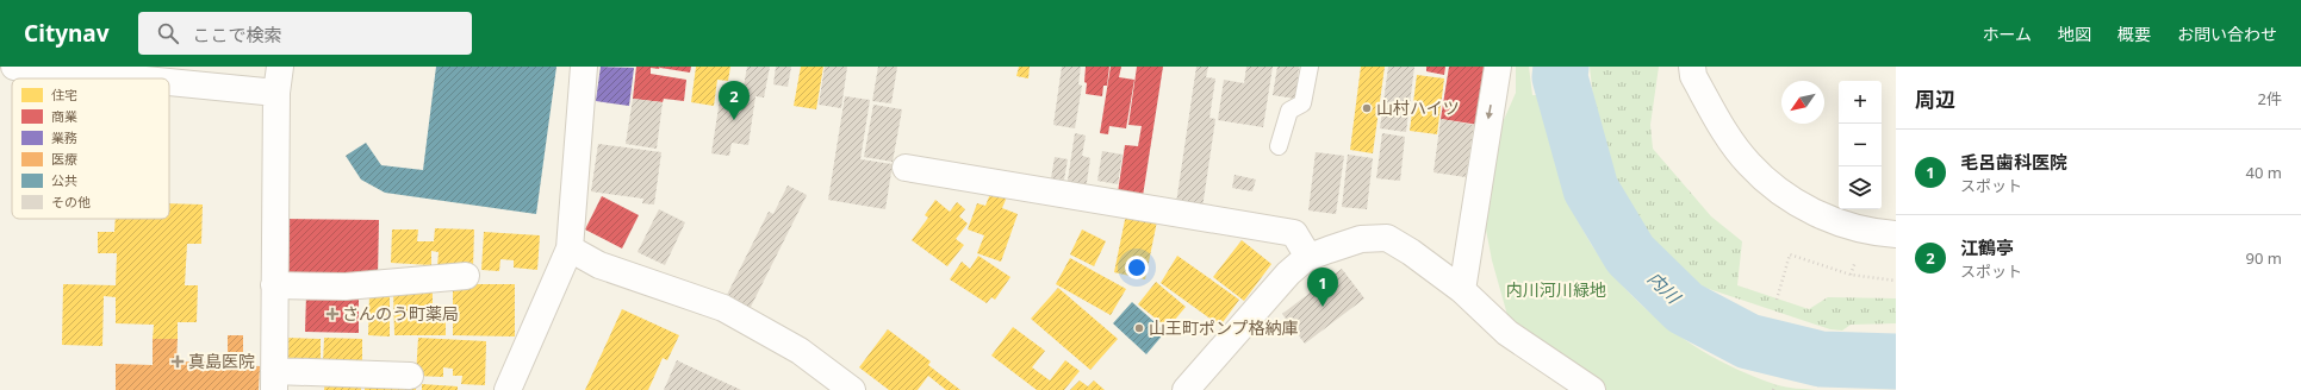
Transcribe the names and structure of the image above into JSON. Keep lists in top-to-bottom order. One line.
{"water":["内川"],"parks":["内川河川緑地"],"places":{"other":["山村ハイツ","山王町ポンプ格納庫"],"health":["さんのう町薬局","真島医院"]},"legend":["住宅","商業","業務","医療","公共","その他"],"north":"bottom left","page":{"header":"Citynav","search":"ここで検索","nav":["ホーム","地図","概要","お問い合わせ"],"heading":["周辺","2件"],"map_buttons":["+","−"],"pins":["2","1"],"list":[{"mark":"1","name":"毛呂歯科医院","note":"スポット","value":"40 m"},{"mark":"2","name":"江鶴亭","note":"スポット","value":"90 m"}]}}
